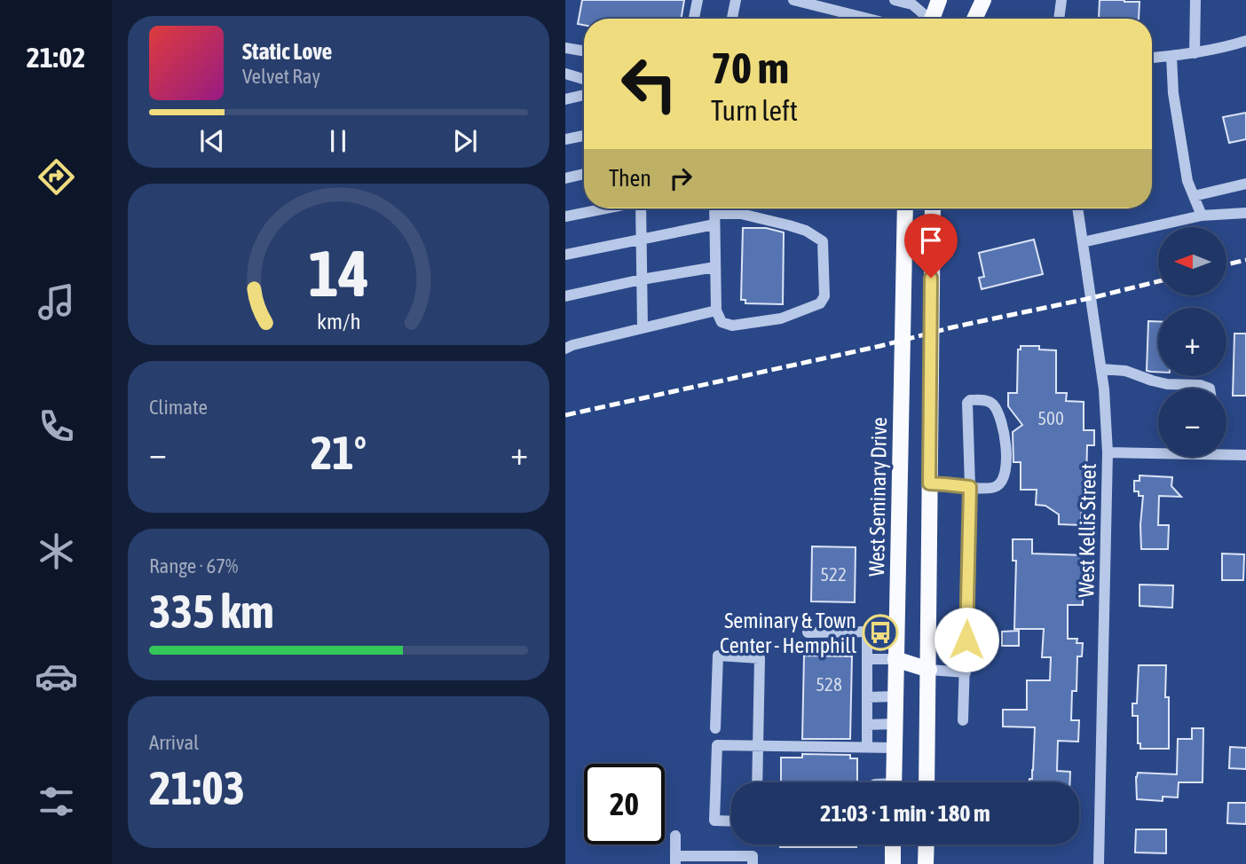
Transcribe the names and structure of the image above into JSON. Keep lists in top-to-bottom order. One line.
{"streets":{"main road":["West Seminary Drive"],"street":["West Kellis Street"]},"places":{"bus stop":["Seminary & Town Center - Hemphill"]},"house_numbers":["500","522","528"],"north":"left","page":{"tabs":"21:02","turn":["70 m","Turn left"],"song":["Static Love","Velvet Ray"],"then":"Then","map_buttons":["+","−"],"tile":["Climate",["Range · 67%","335 km"],["Arrival","21:03"]],"heat":["−","21°","+"],"limit":"20","trip":"21:03 · 1 min · 180 m","gauge":["14","km/h"]}}
